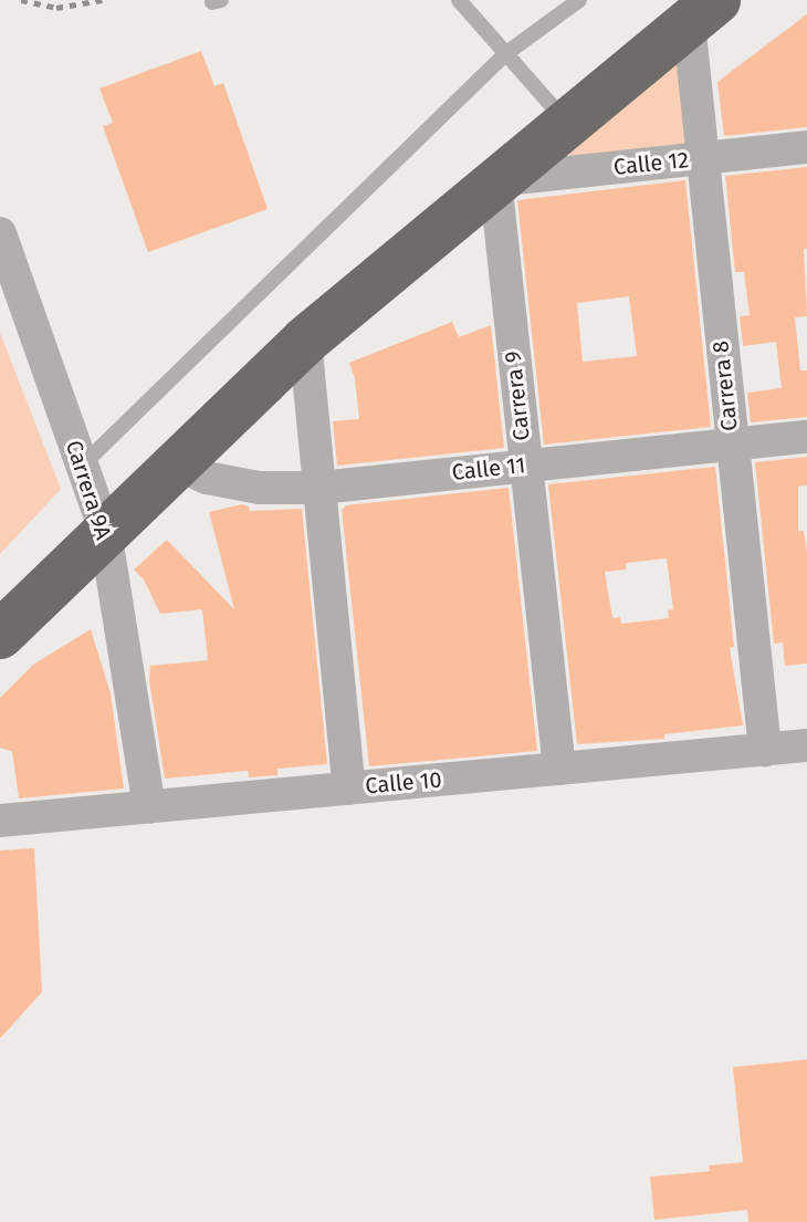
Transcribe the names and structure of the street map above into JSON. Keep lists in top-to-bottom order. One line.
{"streets":{"street":["Calle 12","Carrera 8","Carrera 9","Calle 11","Carrera 9A","Calle 10"]},"crossings":[["Calle 12","Carrera 8"],["Calle 12","Carrera 9"],["Carrera 8","Calle 11"],["Carrera 8","Calle 10"],["Carrera 9","Calle 11"],["Carrera 9","Calle 10"],["Carrera 9A","Calle 10"]]}
